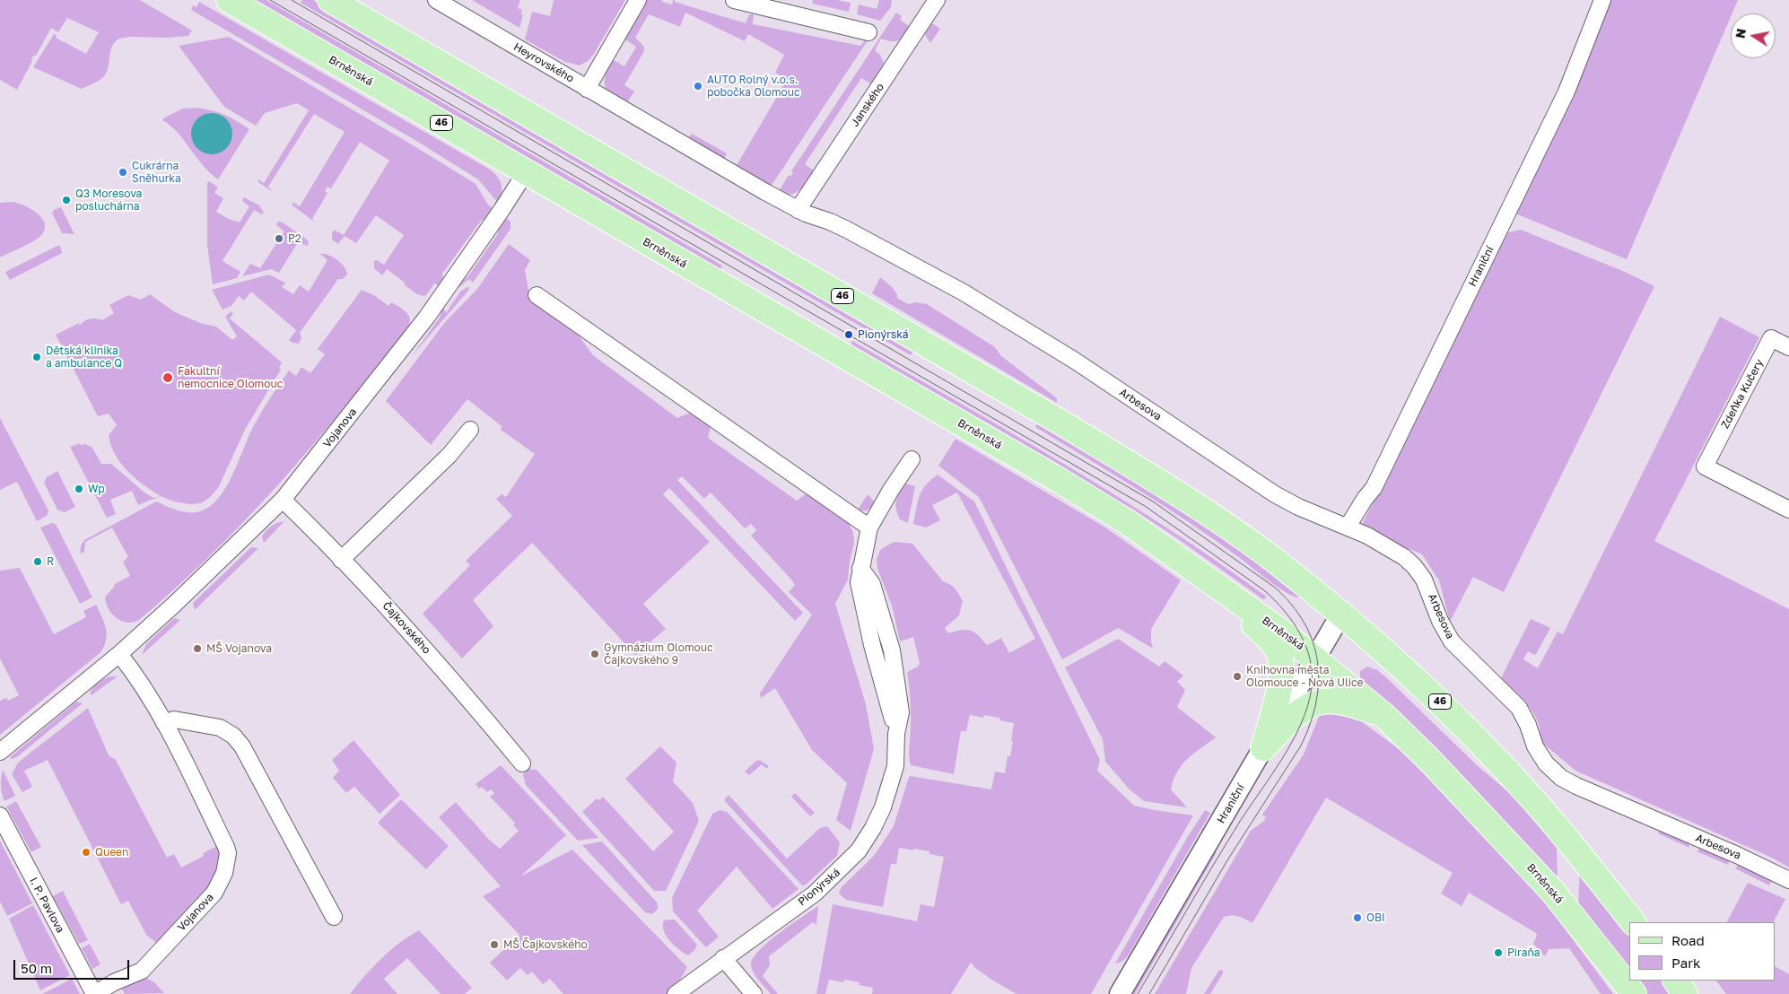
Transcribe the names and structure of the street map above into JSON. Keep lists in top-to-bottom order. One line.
{"streets":{"main road":["Brněnská","46"],"street":["Heyrovského","Janského","Hraniční","Zdeňka Kučery","Arbesova","Vojanova","Čajkovského","Pionýrská","I. P. Pavlova"]},"crossings":[["Brněnská","Hraniční"],["Brněnská","Vojanova"],["Janského","Arbesova"],["46","Hraniční"],["Hraniční","Arbesova"],["Vojanova","Čajkovského"],["Vojanova","I. P. Pavlova"]],"places":["AUTO Rolný v.o.s. pobočka Olomouc","Cukrárna Sněhurka","Q3 Moresova posluchárna","P2","Pionýrská","Dětská klinika a ambulance Q","Fakultní nemocnice Olomouc","Wp","R","MŠ Vojanova","Gymnázium Olomouc Čajkovského 9","Knihovna města Olomouce - Nová Ulice","Queen","OBI","MŠ Čajkovského","Piraňa"],"legend":["Road","Park"],"scale_bar":"50 m","north":"left"}
